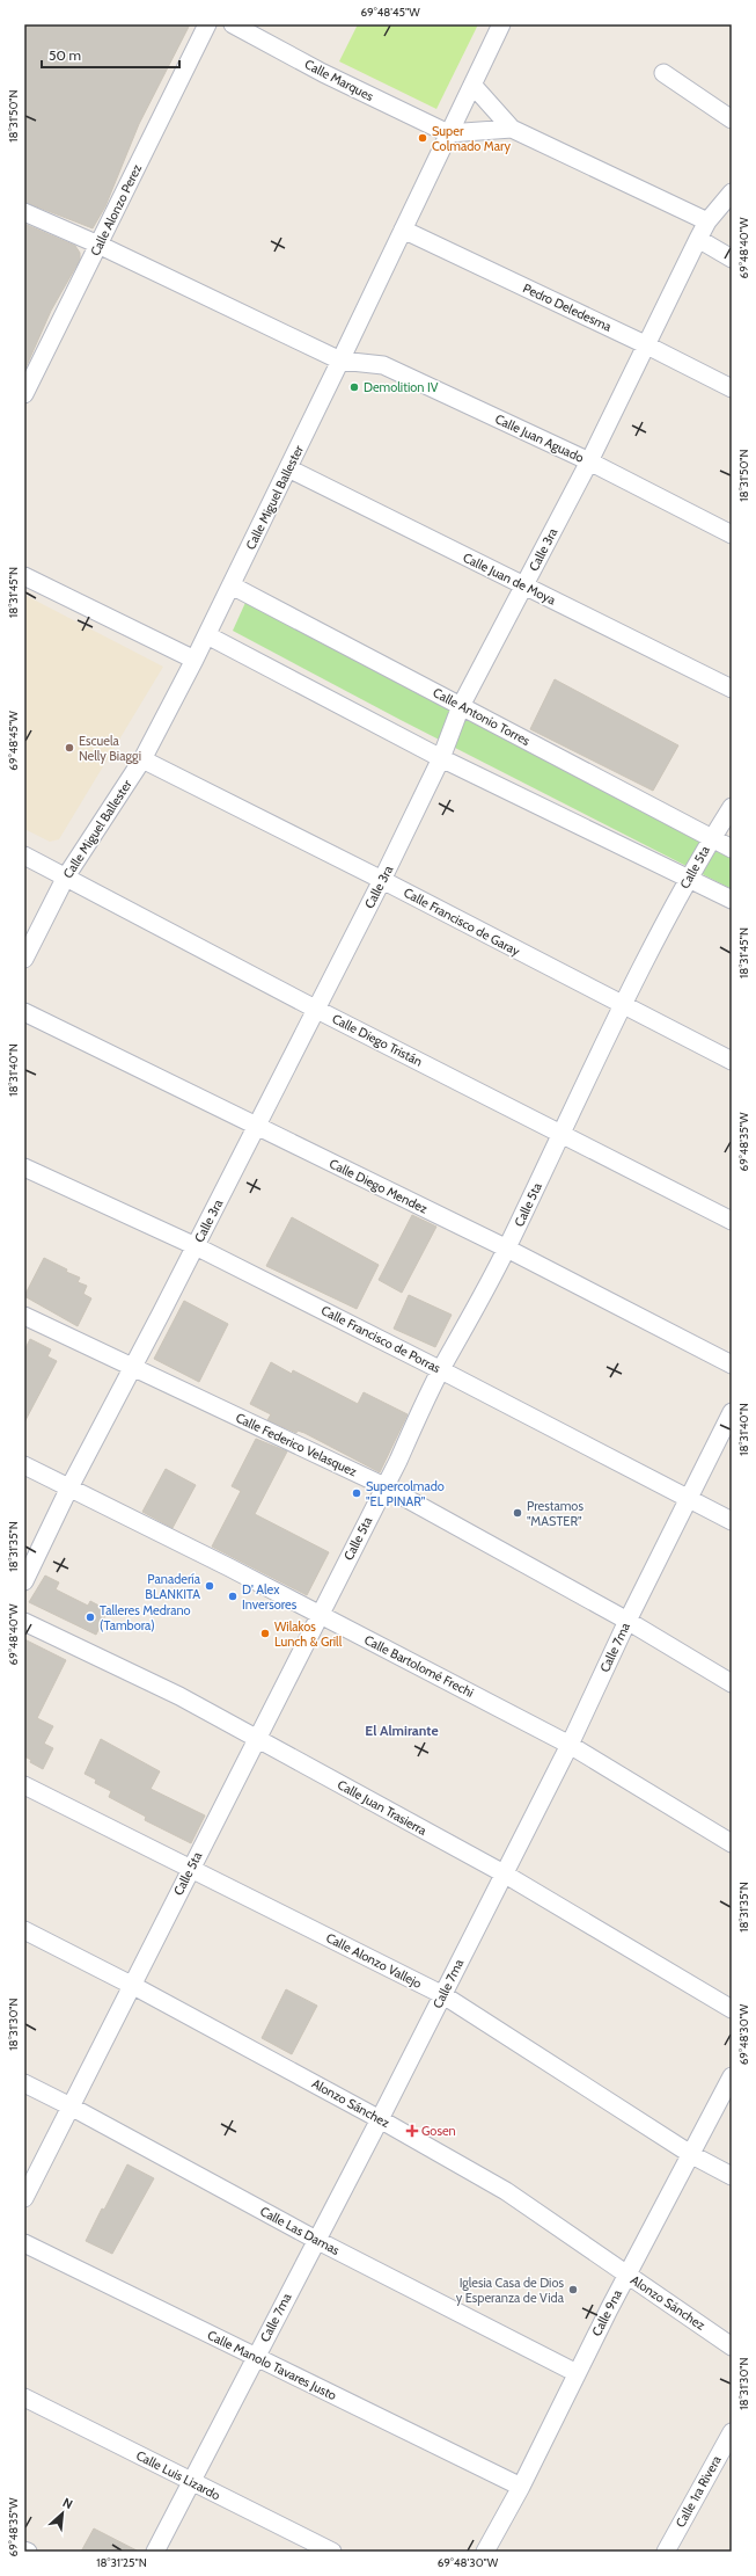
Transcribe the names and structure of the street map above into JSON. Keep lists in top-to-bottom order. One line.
{"streets":{"street":["Calle Marques","Calle Alonzo Perez","Pedro Deledesma","Calle Juan Aguado","Calle Miguel Ballester","Calle 3ra","Calle Juan de Moya","Calle Antonio Torres","Calle 5ta","Calle Francisco de Garay","Calle Diego Tristán","Calle Diego Mendez","Calle Francisco de Porras","Calle Federico Velasquez","Calle 7ma","Calle Bartolomé Frechi","Calle Juan Trasierra","Calle Alonzo Vallejo","Alonzo Sánchez","Calle Las Damas","Calle 9na","Calle Manolo Tavares Justo","Calle Luis Lizardo","Calle 1ra Rivera"]},"crossings":[["Calle Marques","Calle Miguel Ballester"],["Calle Alonzo Perez","Calle Juan Aguado"],["Pedro Deledesma","Calle Miguel Ballester"],["Pedro Deledesma","Calle 3ra"],["Calle Juan Aguado","Calle Miguel Ballester"],["Calle Juan Aguado","Calle 3ra"],["Calle Miguel Ballester","Calle Juan de Moya"],["Calle Miguel Ballester","Calle Antonio Torres"],["Calle Miguel Ballester","Calle Francisco de Garay"],["Calle Miguel Ballester","Calle Diego Tristán"],["Calle 3ra","Calle Juan de Moya"],["Calle 3ra","Calle Antonio Torres"],["Calle 3ra","Calle Francisco de Garay"],["Calle 3ra","Calle Diego Tristán"],["Calle 3ra","Calle Diego Mendez"],["Calle 3ra","Calle Francisco de Porras"],["Calle 3ra","Calle Federico Velasquez"],["Calle 3ra","Calle Bartolomé Frechi"],["Calle Antonio Torres","Calle 5ta"],["Calle 5ta","Calle Francisco de Garay"],["Calle 5ta","Calle Diego Tristán"],["Calle 5ta","Calle Diego Mendez"],["Calle 5ta","Calle Francisco de Porras"],["Calle 5ta","Calle Federico Velasquez"],["Calle 5ta","Calle Bartolomé Frechi"],["Calle 5ta","Calle Juan Trasierra"],["Calle 5ta","Calle Alonzo Vallejo"],["Calle 5ta","Alonzo Sánchez"],["Calle 5ta","Calle Las Damas"],["Calle Francisco de Porras","Calle 7ma"],["Calle Federico Velasquez","Calle 7ma"],["Calle 7ma","Calle Bartolomé Frechi"],["Calle 7ma","Calle Juan Trasierra"],["Calle 7ma","Calle Alonzo Vallejo"],["Calle 7ma","Alonzo Sánchez"],["Calle 7ma","Calle Las Damas"],["Calle 7ma","Calle Manolo Tavares Justo"],["Calle 7ma","Calle Luis Lizardo"],["Calle Alonzo Vallejo","Calle 9na"],["Alonzo Sánchez","Calle 9na"],["Calle Las Damas","Calle 9na"],["Calle 9na","Calle Manolo Tavares Justo"]],"districts":["El Almirante"],"places":{"other":["Super Colmado Mary","Demolition IV","Escuela Nelly Biaggi","Supercolmado \"EL PINAR\"","Prestamos \"MASTER\"","Panadería BLANKITA","D' Alex Inversores","Talleres Medrano (Tambora)","Wilakos Lunch & Grill","Iglesia Casa de Dios y Esperanza de Vida"],"health":["Gosen"]},"scale_bar":"50 m","north":"top right","coordinates":["69°48'45\"W","18°31'50\"N","69°48'40\"W","18°31'45\"N","18°31'40\"N","69°48'35\"W","18°31'35\"N","18°31'30\"N","69°48'30\"W","18°31'25\"N"]}
